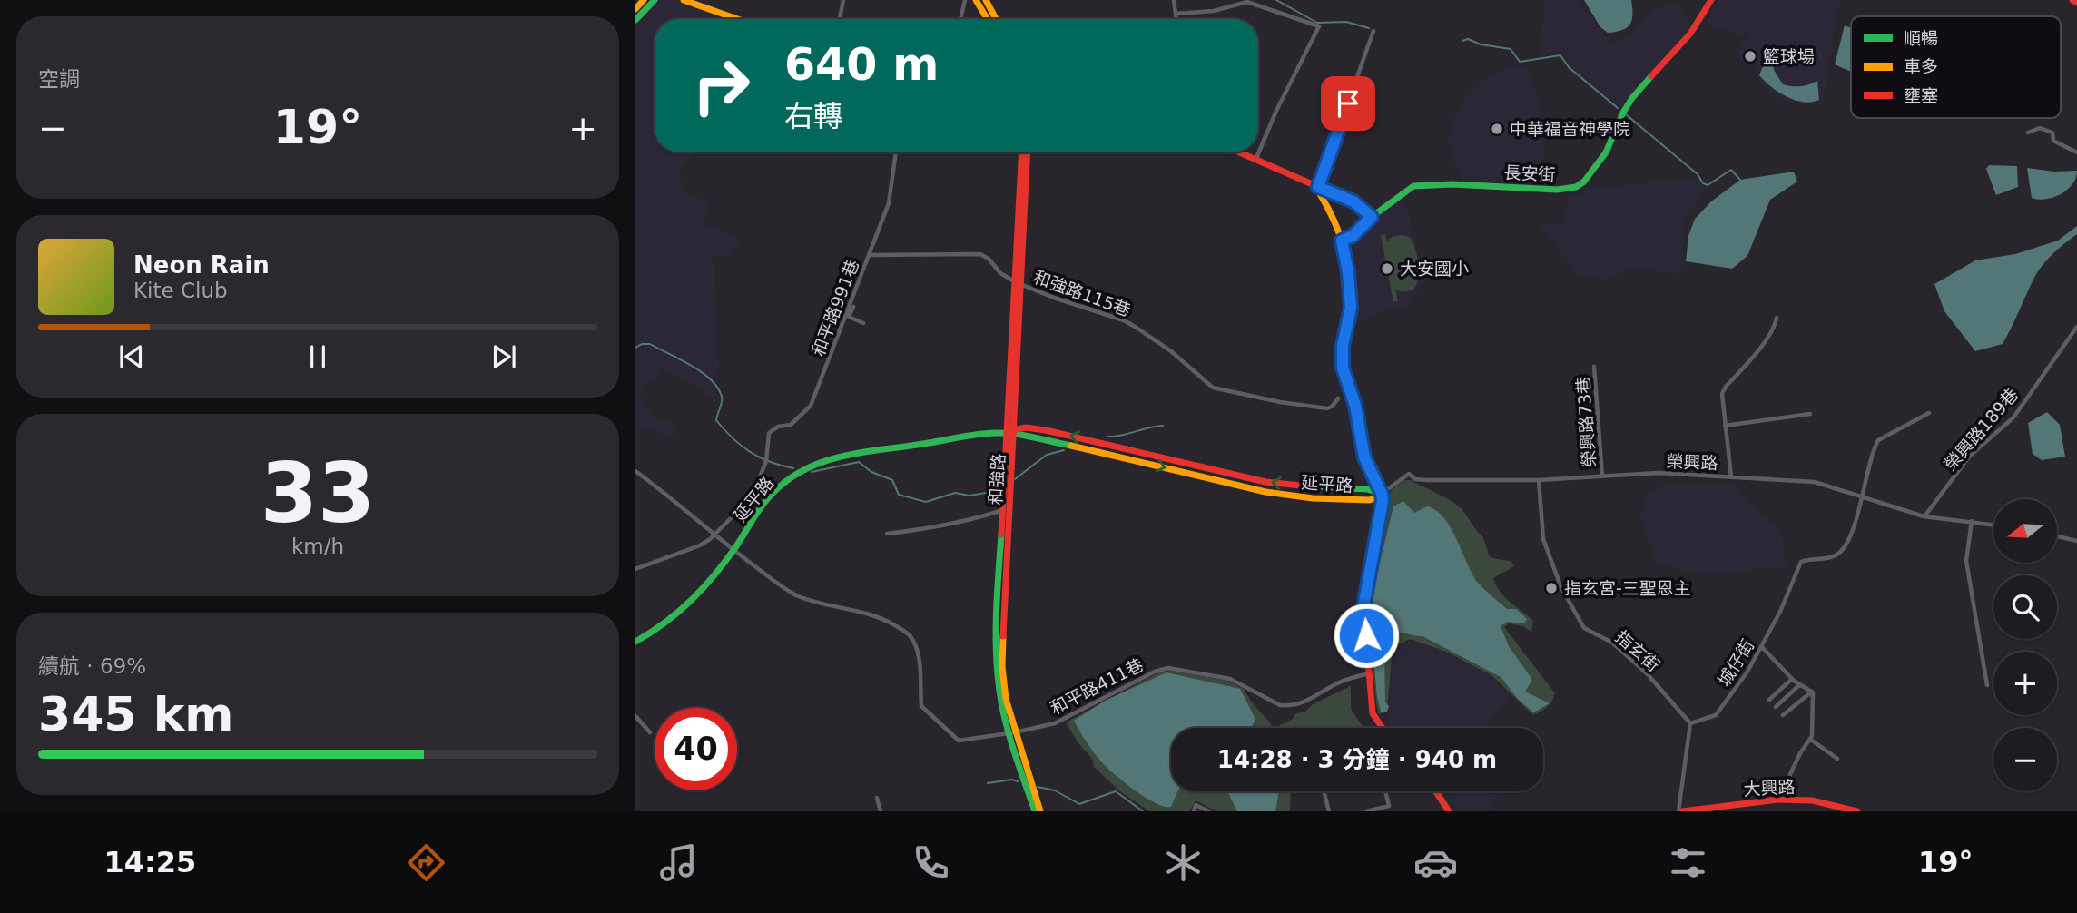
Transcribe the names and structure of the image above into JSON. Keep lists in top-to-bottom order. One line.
{"streets":{"main road":["長安街","和強路","延平路","大興路"],"street":["和強路115巷","和平路991巷","榮興路73巷","榮興路189巷","榮興路","指玄街","城仔街","和平路411巷"]},"crossings":[["和強路115巷","和強路"],["榮興路73巷","榮興路"],["榮興路189巷","榮興路"],["榮興路","延平路"],["榮興路","指玄街"],["榮興路","城仔街"],["和強路","延平路"],["和強路","和平路411巷"],["延平路","和平路411巷"],["指玄街","城仔街"]],"places":["籃球場","中華福音神學院","大安國小","指玄宮-三聖恩主"],"legend":["順暢","車多","壅塞"],"north":"left","page":{"tile":["空調",["33","km/h"],["續航 · 69%","345 km"]],"turn":["640 m","右轉"],"heat":["−","19°","+"],"song":["Neon Rain","Kite Club"],"map_buttons":["+","−"],"limit":"40","trip":"14:28 · 3 分鐘 · 940 m","tabs":["14:25","19°"]}}
